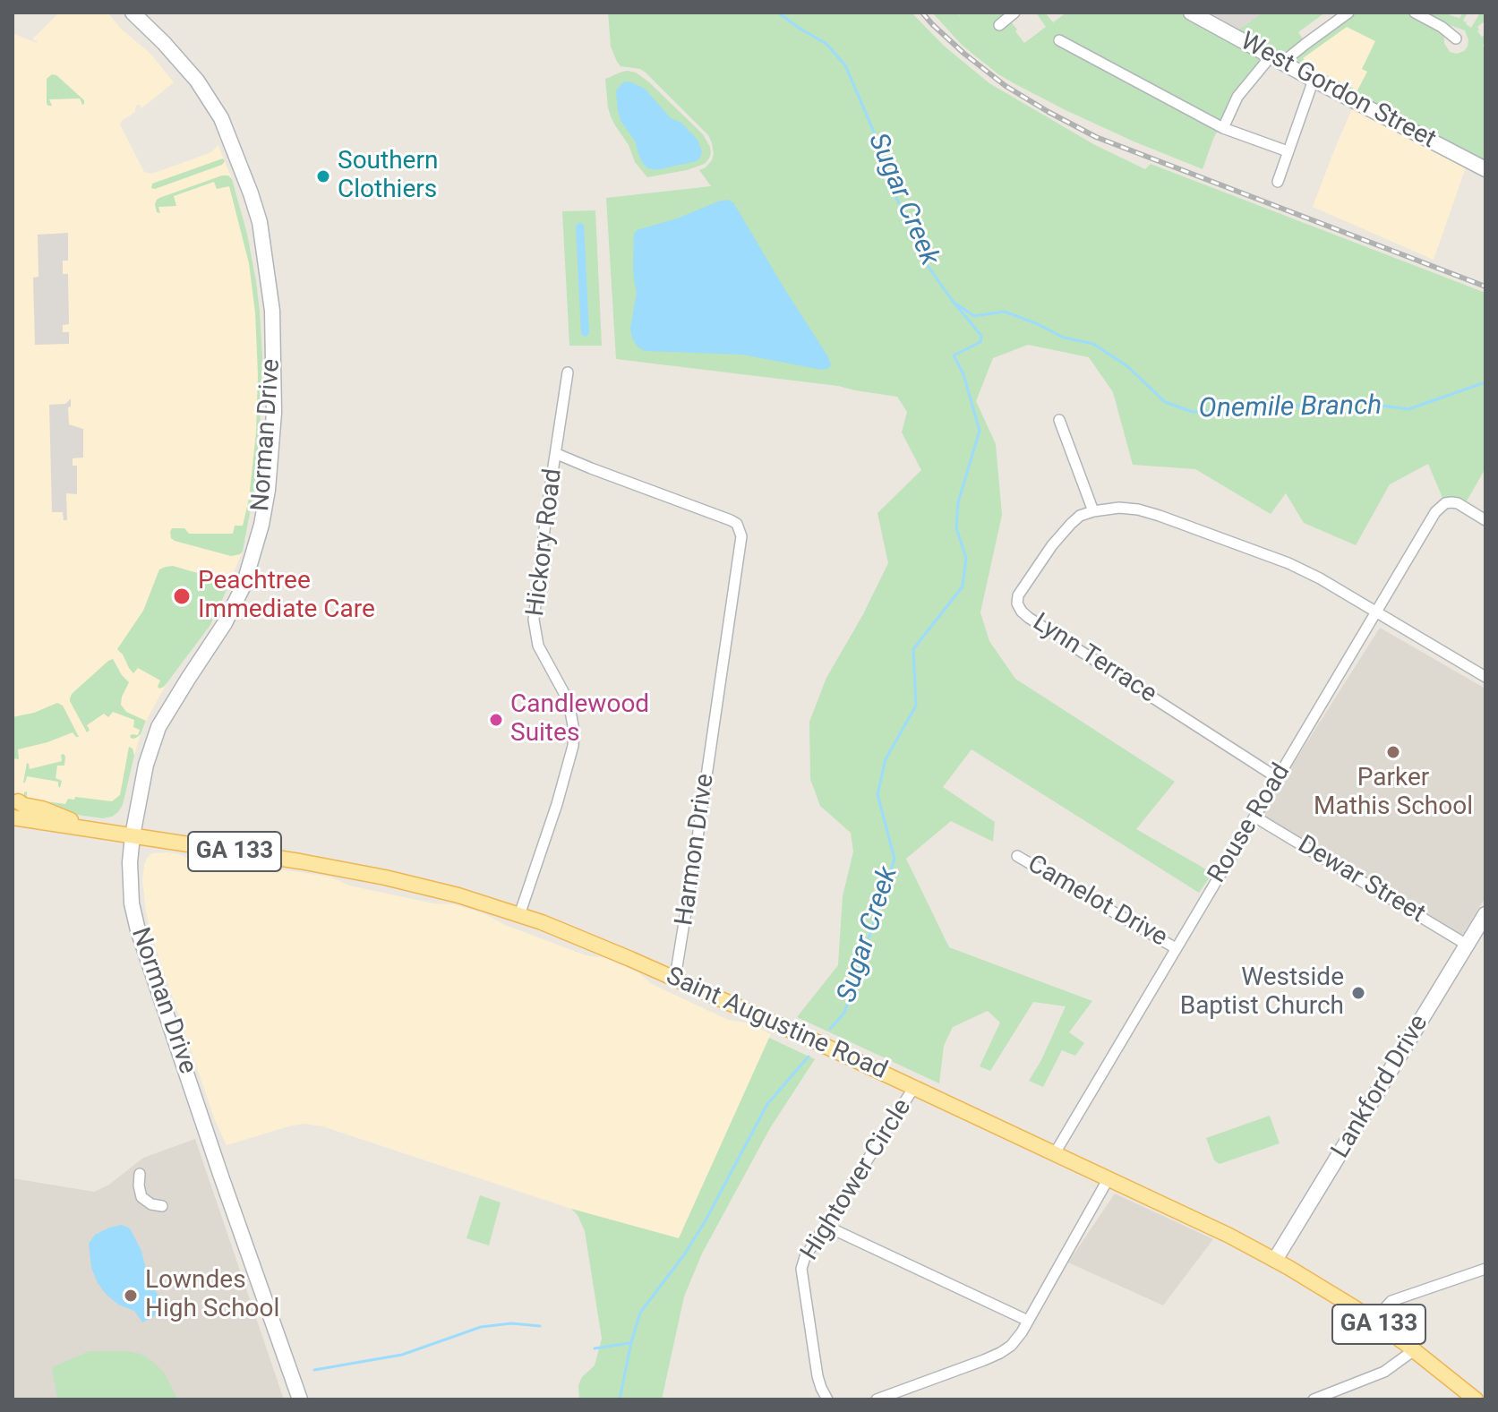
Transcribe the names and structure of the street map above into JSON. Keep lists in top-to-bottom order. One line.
{"streets":{"main road":["GA 133","Saint Augustine Road"],"street":["West Gordon Street","Norman Drive","Hickory Road","Lynn Terrace","Rouse Road","Harmon Drive","Dewar Street","Camelot Drive","Lankford Drive","Hightower Circle"]},"crossings":[["Norman Drive","Saint Augustine Road"],["Hickory Road","Harmon Drive"],["Hickory Road","Saint Augustine Road"],["Lynn Terrace","Rouse Road"],["Rouse Road","Dewar Street"],["Rouse Road","Camelot Drive"],["Rouse Road","Saint Augustine Road"],["Harmon Drive","Saint Augustine Road"],["Dewar Street","Lankford Drive"],["Saint Augustine Road","Lankford Drive"],["Saint Augustine Road","Hightower Circle"]],"water":["Sugar Creek","Onemile Branch"],"places":["Southern Clothiers","Peachtree Immediate Care","Candlewood Suites","Parker Mathis School","Westside Baptist Church","Lowndes High School"]}
